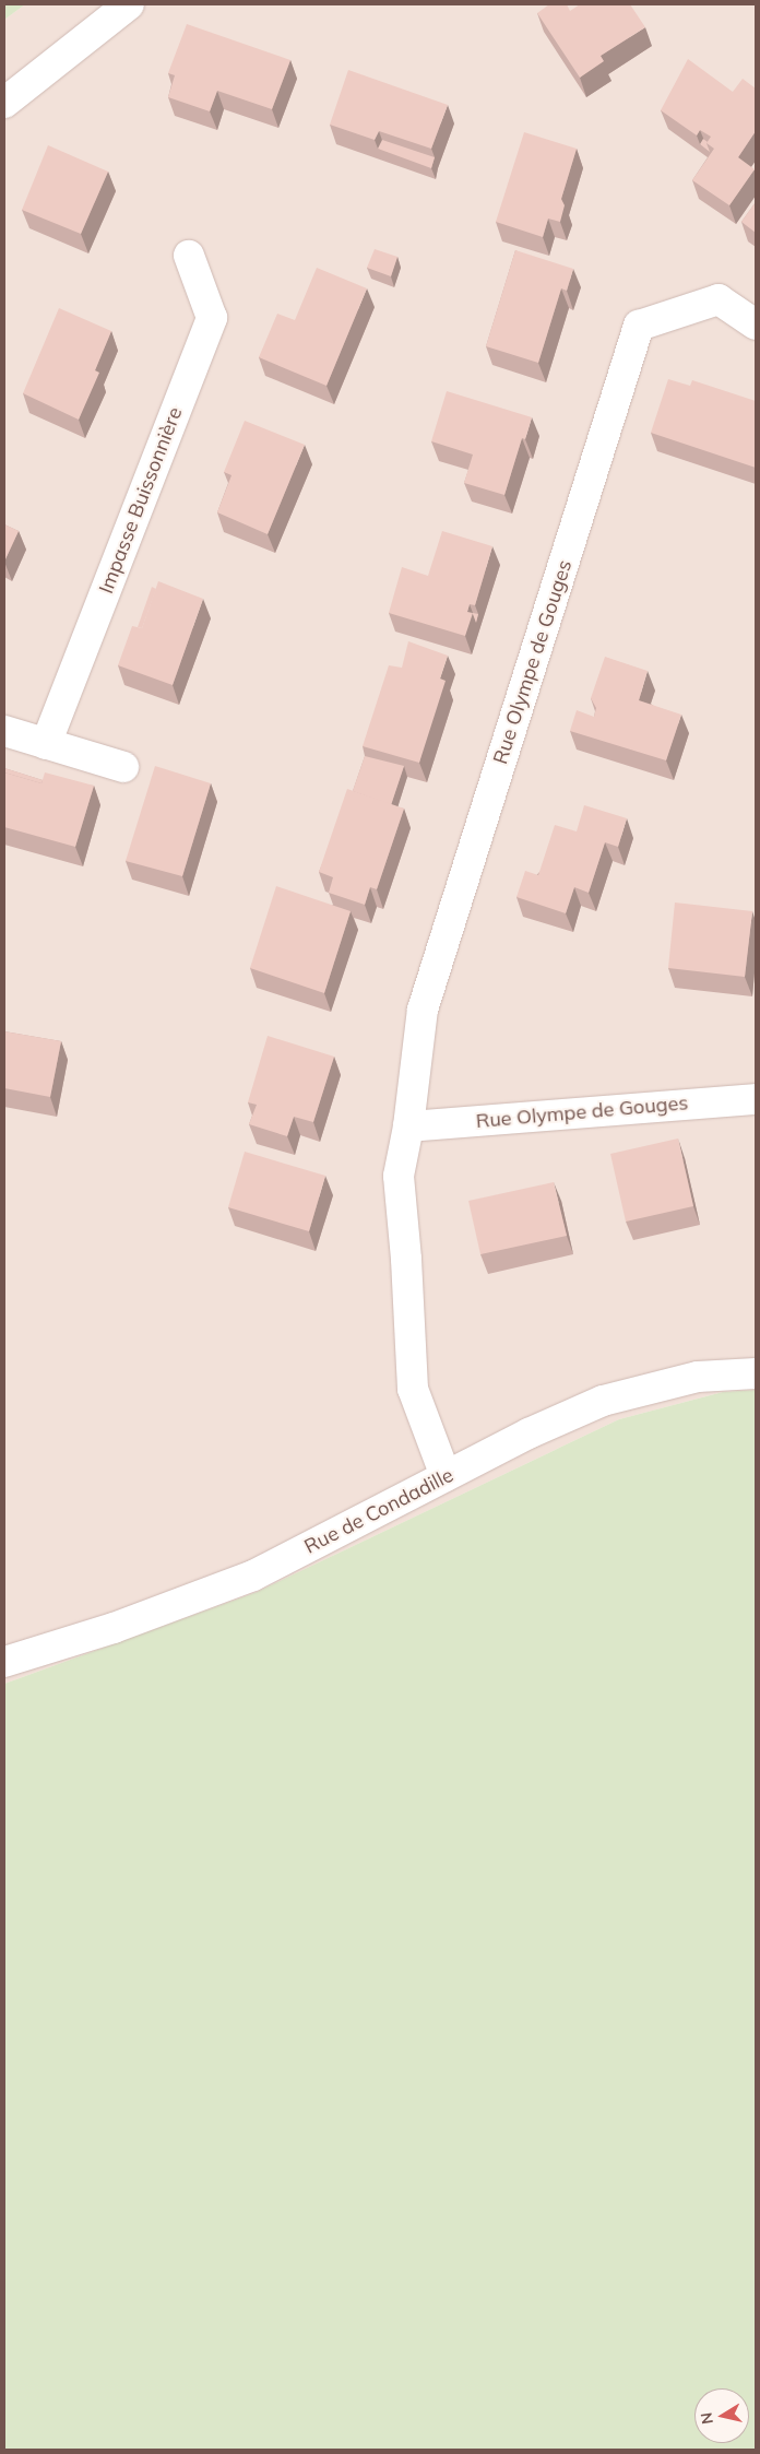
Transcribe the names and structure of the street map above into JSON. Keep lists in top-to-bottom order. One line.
{"streets":{"street":["Impasse Buissonnière","Rue Olympe de Gouges","Rue de Condadille"]},"crossings":[["Rue Olympe de Gouges","Rue de Condadille"]],"north":"left"}
